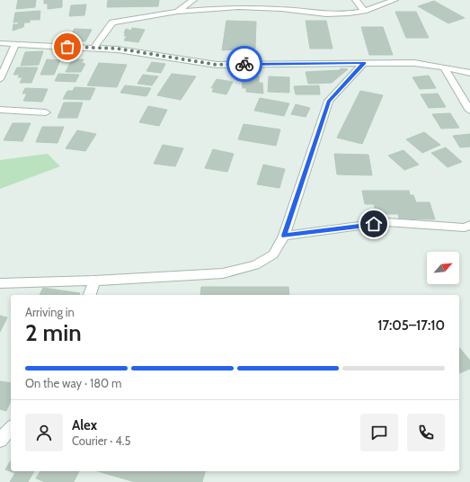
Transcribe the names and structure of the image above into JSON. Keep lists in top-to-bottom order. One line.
{"north":"top right","page":{"heading":["2 min","Arriving in","17:05–17:10"],"panel":["Alex","Courier · 4.5"],"bar":"On the way · 180 m"}}
